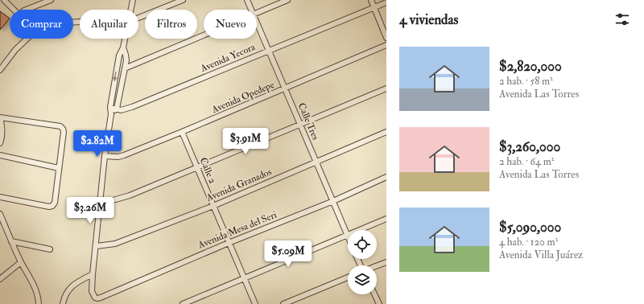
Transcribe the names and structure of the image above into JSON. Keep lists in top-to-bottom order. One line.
{"streets":{"street":["Avenida Yecora","Avenida Opedepe","Calle Tres","Calle 2","Avenida Granados","Avenida Mesa del Seri"]},"crossings":[["Avenida Yecora","Calle Tres"],["Avenida Opedepe","Calle Tres"],["Avenida Opedepe","Calle 2"],["Calle Tres","Avenida Granados"],["Calle Tres","Avenida Mesa del Seri"],["Calle 2","Avenida Granados"],["Calle 2","Avenida Mesa del Seri"]],"page":{"heading":"4 viviendas","chip":["Comprar","Alquilar","Filtros","Nuevo"],"list":[{"name":"$2,820,000","note":"2 hab. · 58 m² · Avenida Las Torres"},{"name":"$3,260,000","note":"2 hab. · 64 m² · Avenida Las Torres"},{"name":"$5,090,000","note":"4 hab. · 120 m² · Avenida Villa Juárez"}],"price":["$3.91M","$2.82M","$3.26M","$5.09M"]}}
